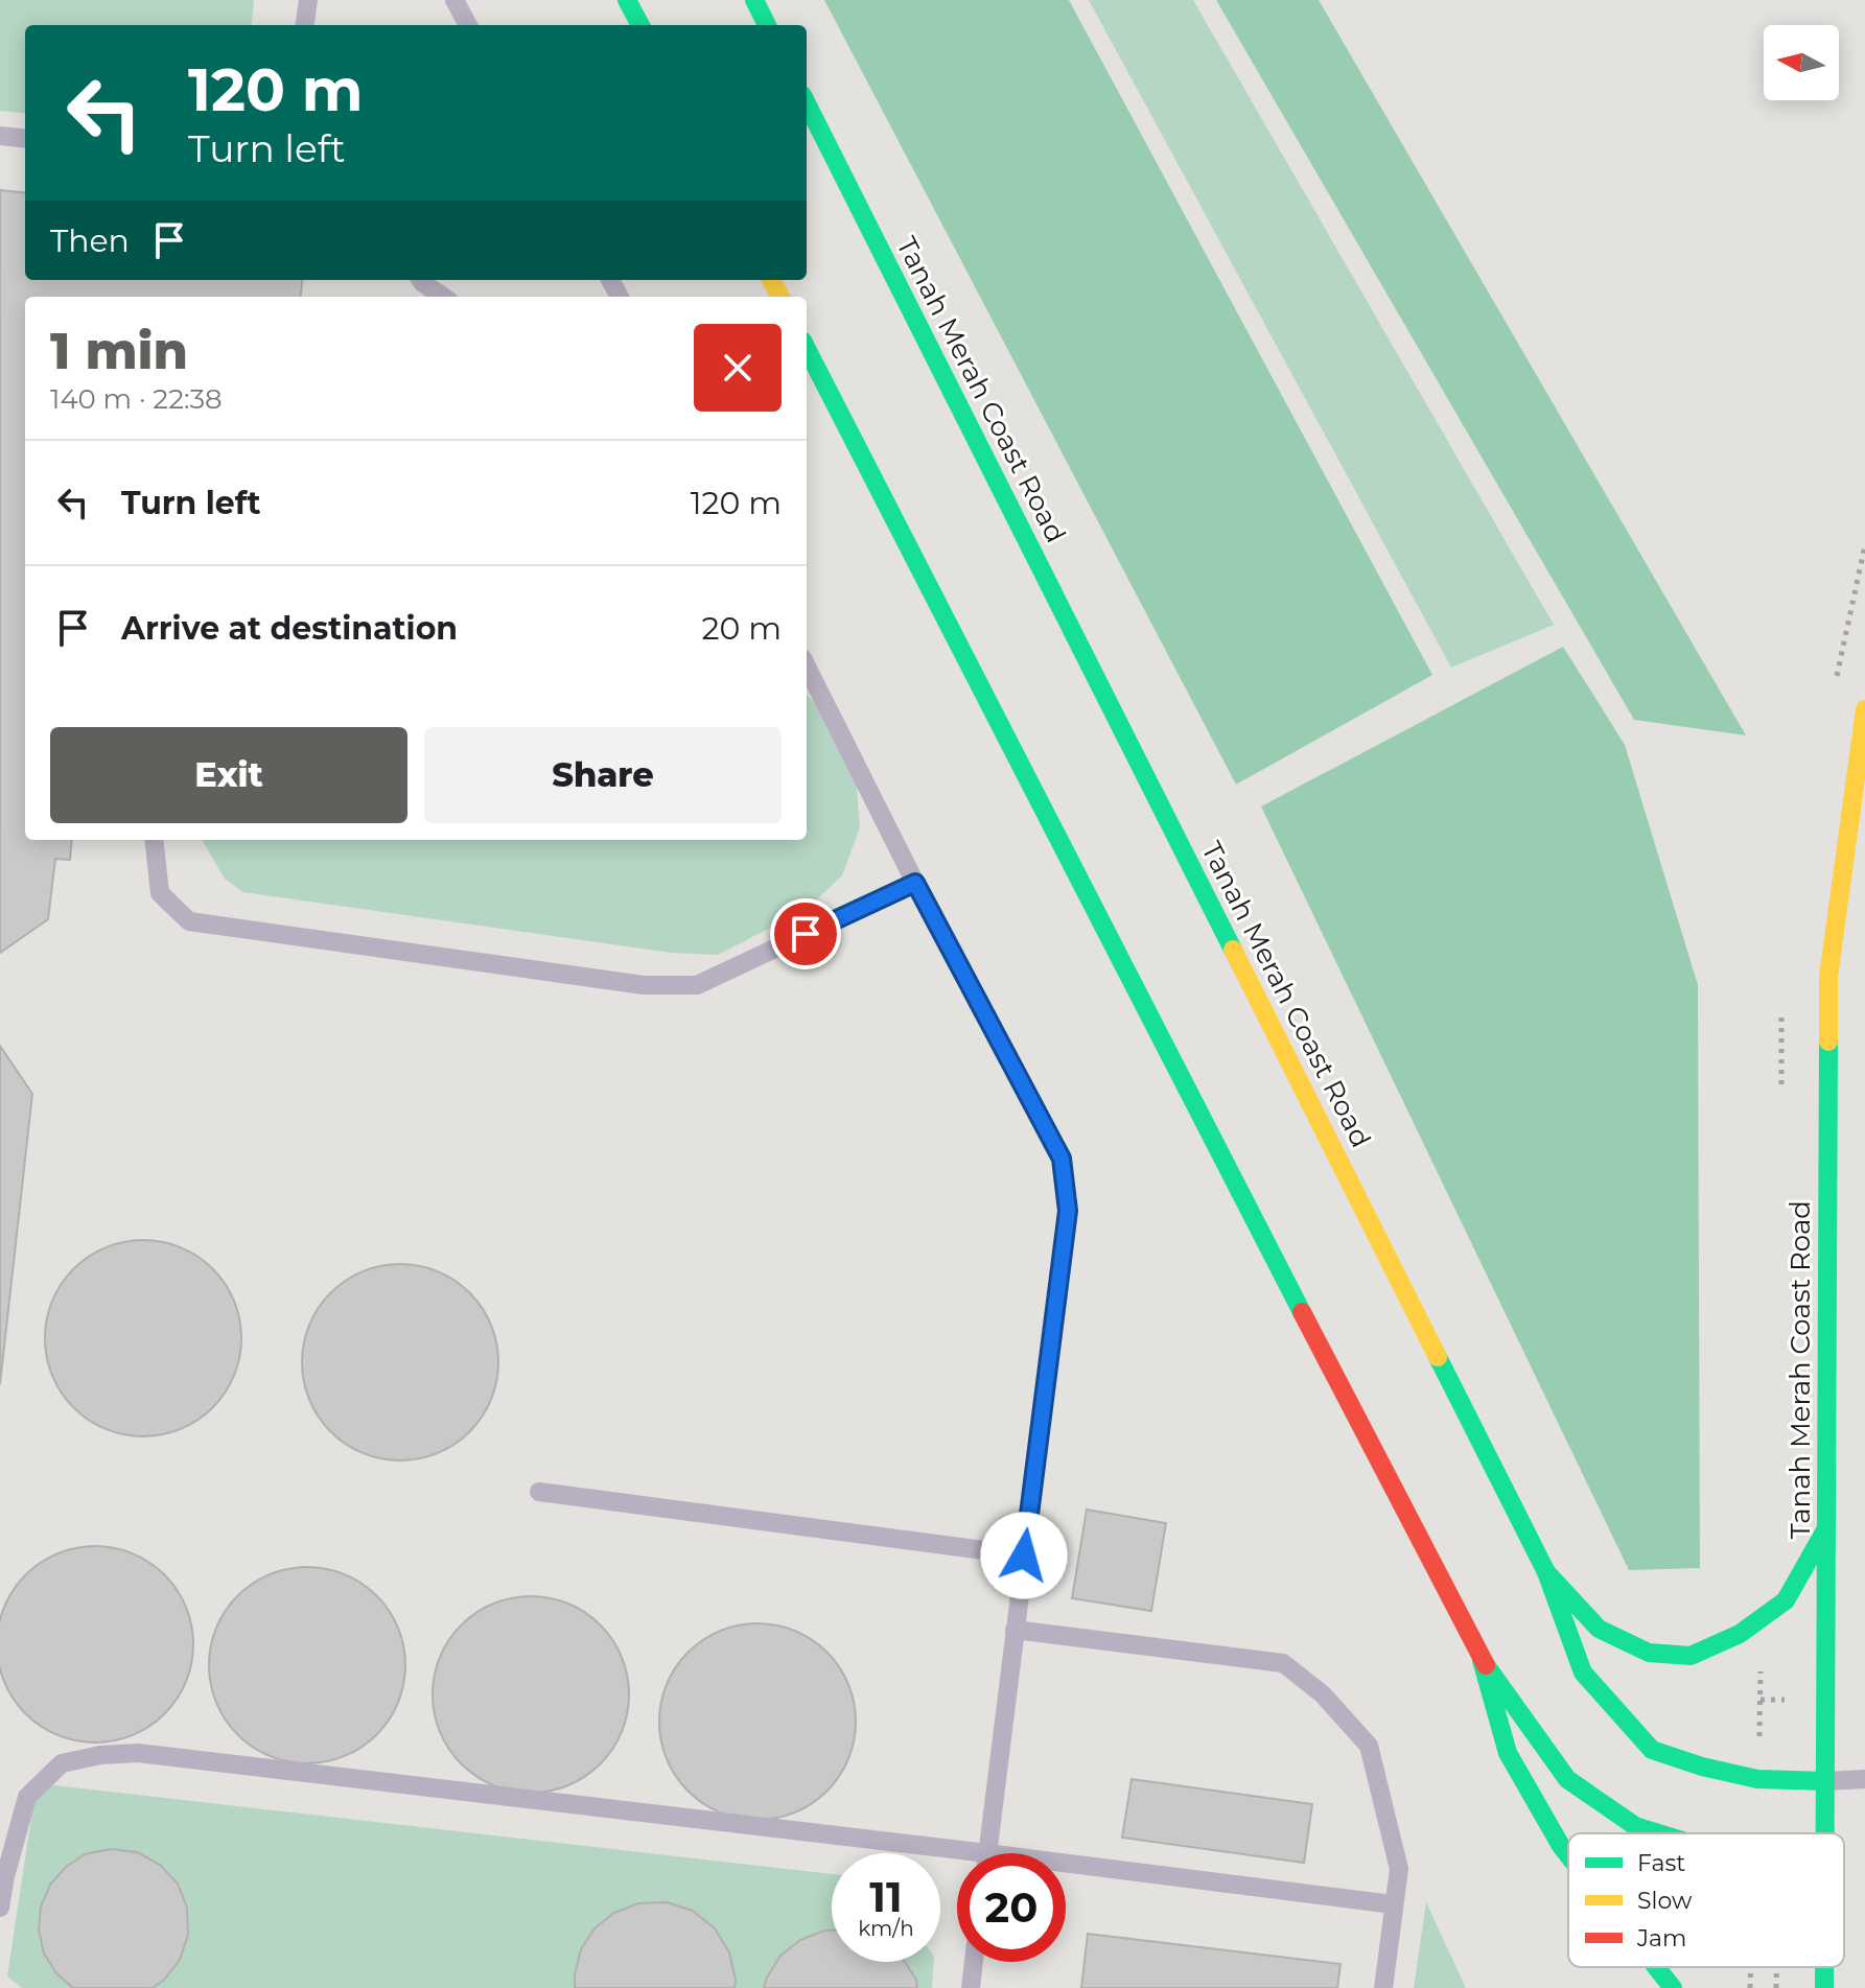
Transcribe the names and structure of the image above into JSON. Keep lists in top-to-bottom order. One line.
{"streets":{"street":["Tanah Merah Coast Road"]},"legend":["Fast","Slow","Jam"],"north":"left","page":{"turn":["120 m","Turn left"],"then":"Then","heading":["1 min","140 m · 22:38"],"list":[{"name":"Turn left","value":"120 m"},{"name":"Arrive at destination","value":"20 m"}],"buttons":["Exit","Share"],"speed":"11 km/h","limit":"20"}}
